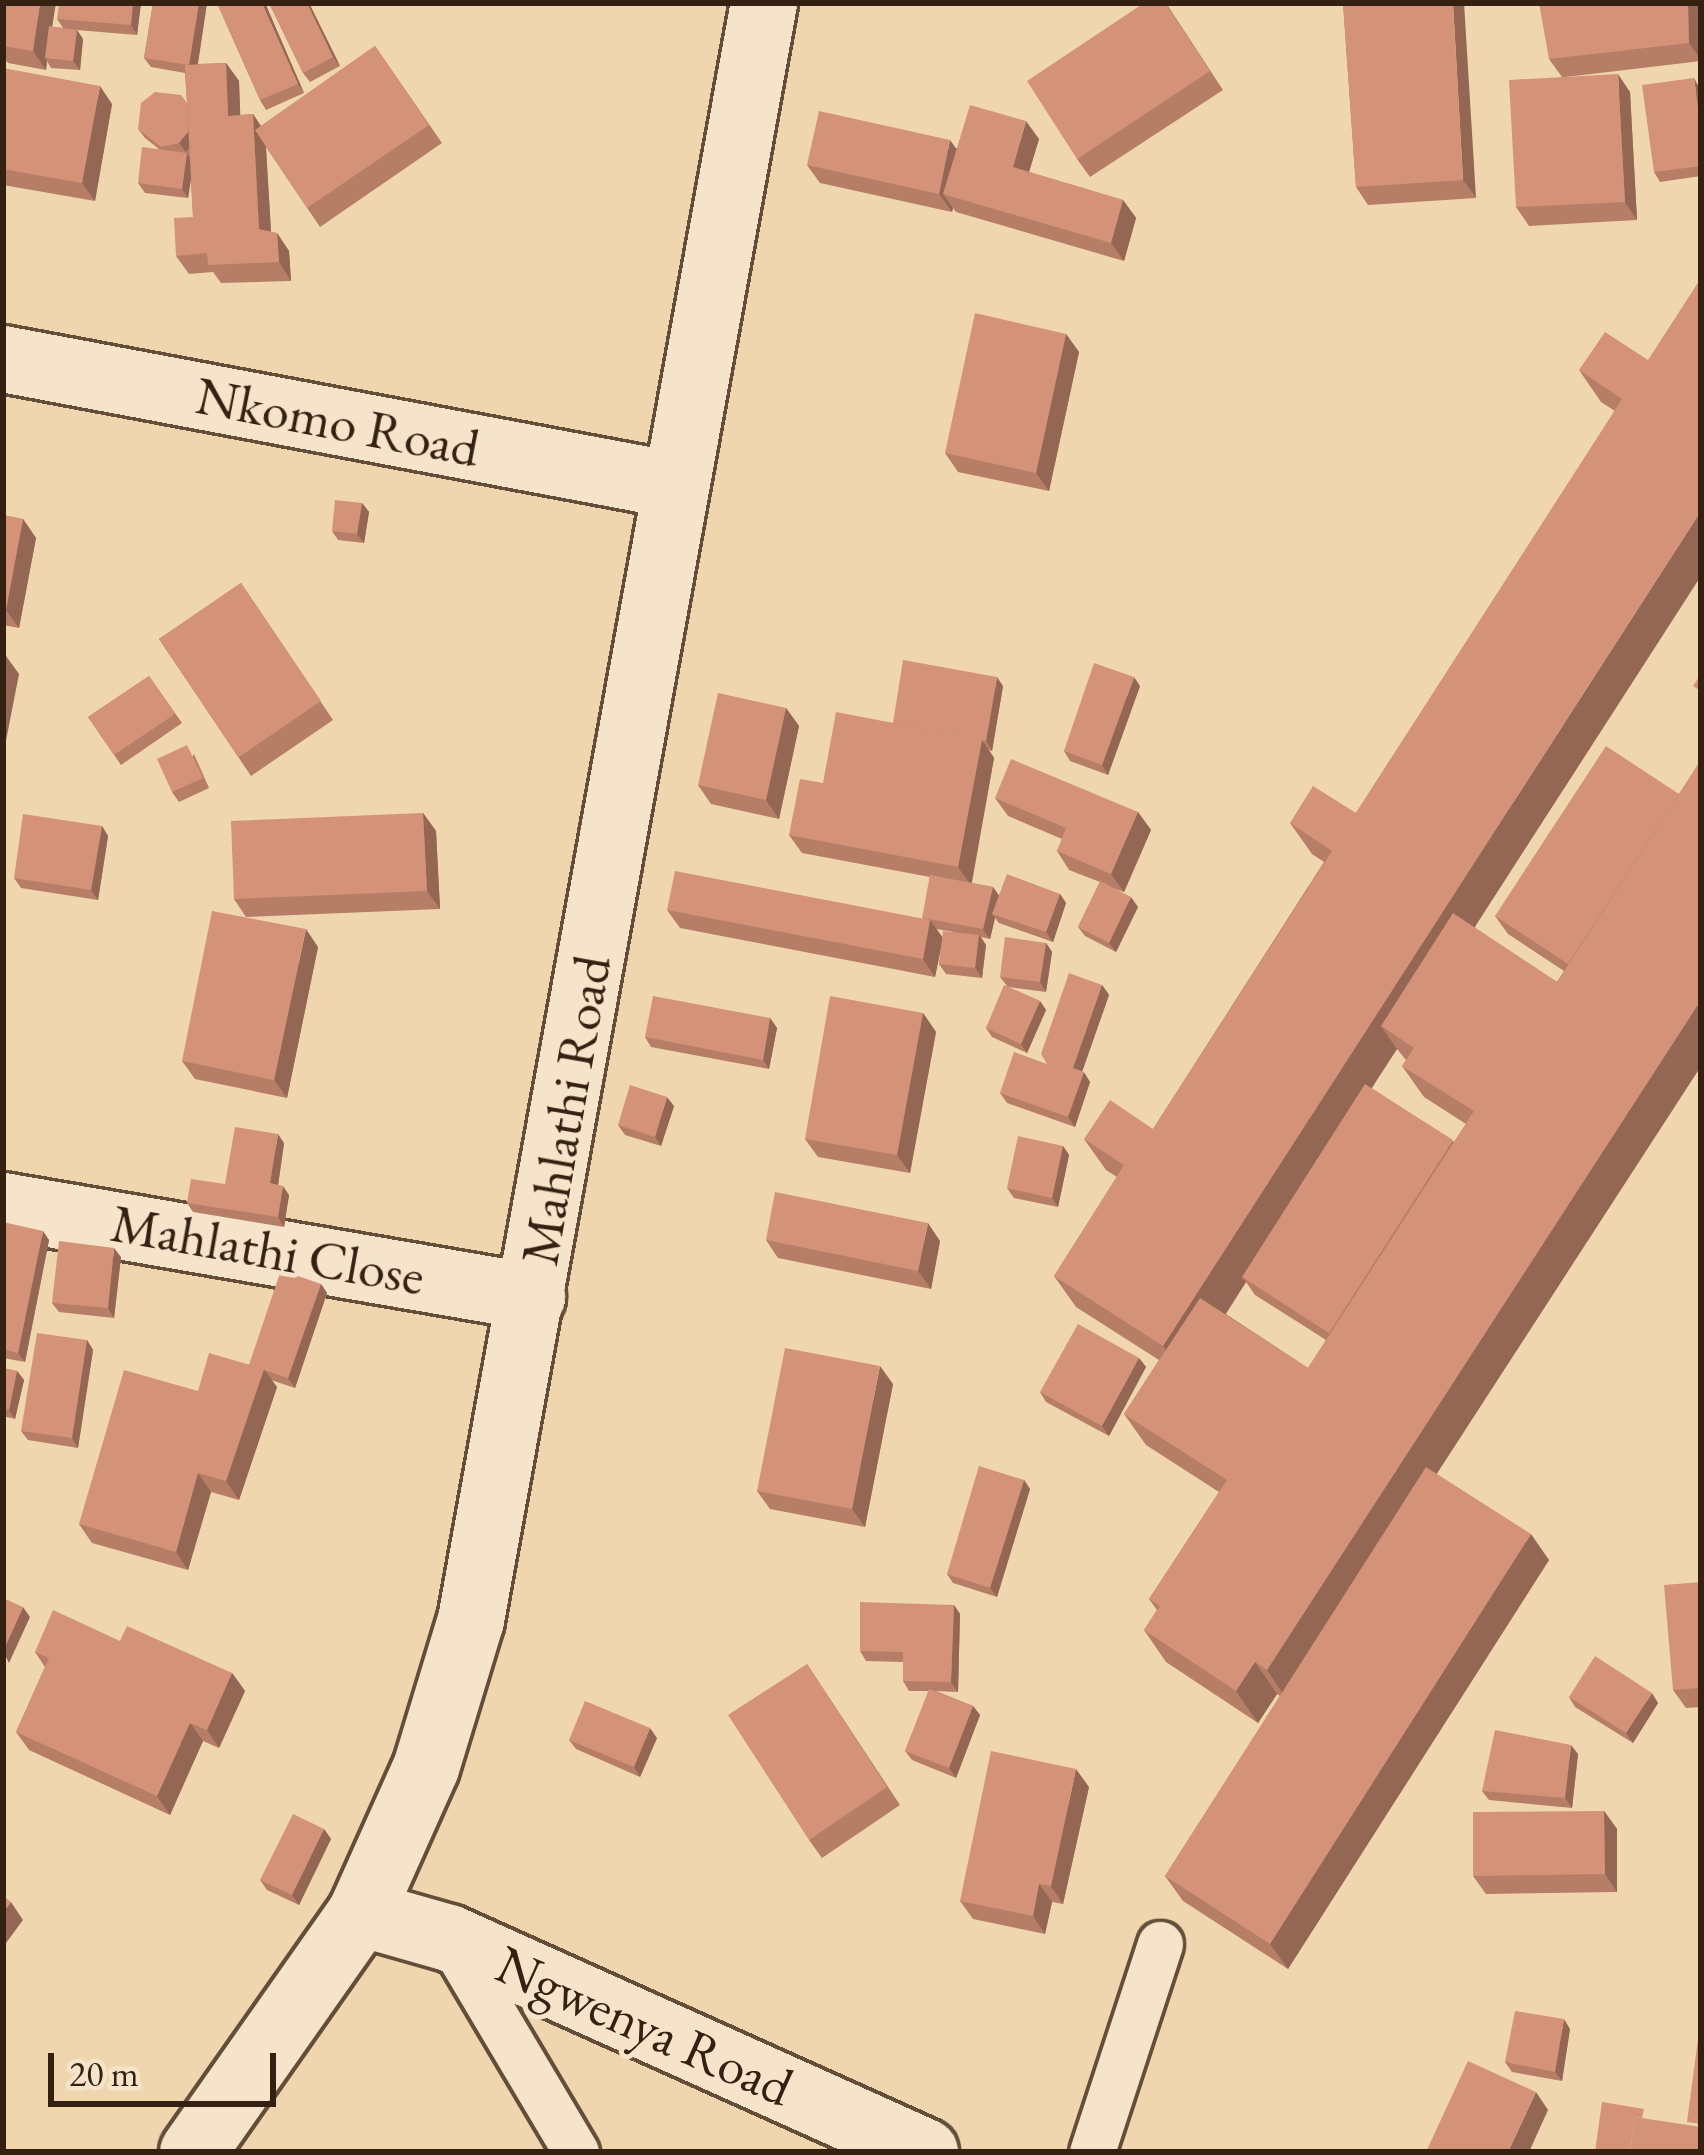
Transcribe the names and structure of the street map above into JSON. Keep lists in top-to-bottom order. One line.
{"streets":{"street":["Nkomo Road","Mahlathi Road","Mahlathi Close","Ngwenya Road"]},"crossings":[["Nkomo Road","Mahlathi Road"],["Mahlathi Road","Mahlathi Close"],["Mahlathi Road","Ngwenya Road"]],"scale_bar":"20 m"}
